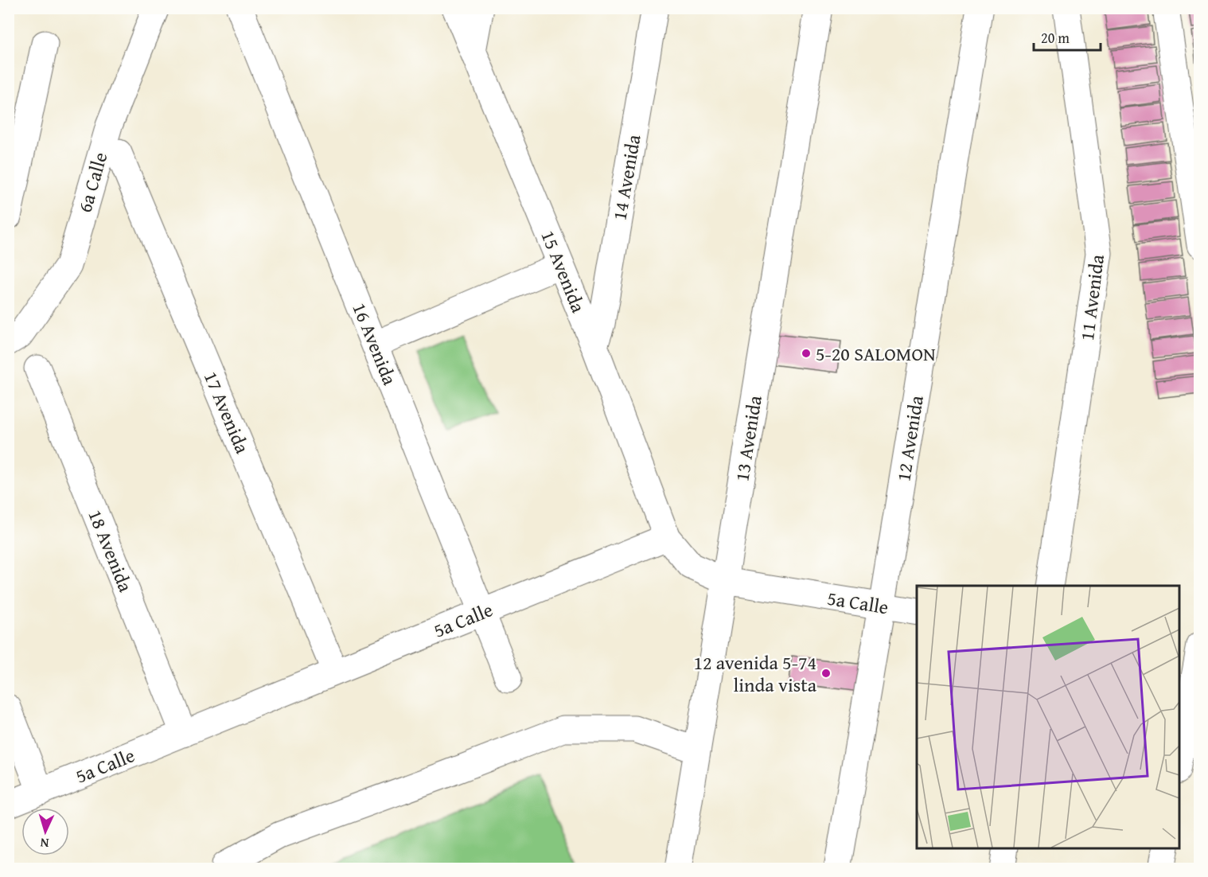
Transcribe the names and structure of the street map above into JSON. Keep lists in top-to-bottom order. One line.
{"streets":{"street":["14 Avenida","6a Calle","15 Avenida","11 Avenida","16 Avenida","17 Avenida","13 Avenida","12 Avenida","18 Avenida","5a Calle"]},"crossings":[["14 Avenida","15 Avenida"],["15 Avenida","5a Calle"],["16 Avenida","5a Calle"],["17 Avenida","5a Calle"],["13 Avenida","5a Calle"],["12 Avenida","5a Calle"],["18 Avenida","5a Calle"]],"places":["5-20 SALOMON","12 avenida 5-74 linda vista"],"scale_bar":"20 m","north":"bottom"}
